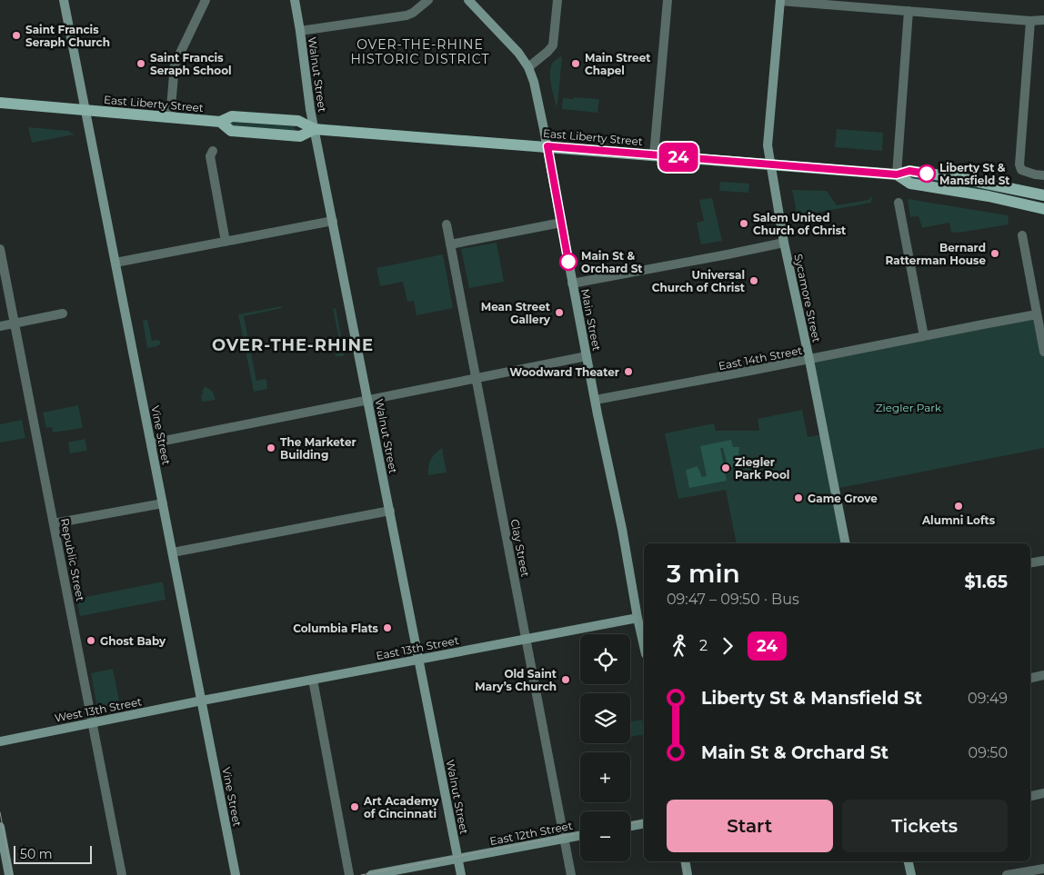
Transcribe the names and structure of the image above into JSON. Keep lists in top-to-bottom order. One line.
{"streets":{"main road":["East Liberty Street"],"street":["Walnut Street","Sycamore Street","Main Street","East 14th Street","Vine Street","Clay Street","Republic Street","East 13th Street","West 13th Street","East 12th Street"]},"crossings":[["Walnut Street","East Liberty Street"],["Walnut Street","East 13th Street"],["Walnut Street","East 12th Street"],["East Liberty Street","Sycamore Street"],["East Liberty Street","Main Street"],["East Liberty Street","Vine Street"],["Sycamore Street","East 14th Street"],["Main Street","East 14th Street"],["Main Street","East 13th Street"],["Vine Street","East 13th Street"],["Vine Street","West 13th Street"],["Clay Street","East 13th Street"],["Clay Street","East 12th Street"],["Republic Street","West 13th Street"],["East 13th Street","West 13th Street"]],"districts":["OVER-THE-RHINE HISTORIC DISTRICT","OVER-THE-RHINE"],"parks":["Ziegler Park"],"places":["Saint Francis Seraph Church","Saint Francis Seraph School","Main Street Chapel","Liberty St & Mansfield St","Salem United Church of Christ","Bernard Ratterman House","Main St & Orchard St","Universal Church of Christ","Mean Street Gallery","Woodward Theater","The Marketer Building","Ziegler Park Pool","Game Grove","Alumni Lofts","Columbia Flats","Ghost Baby","Old Saint Mary’s Church","Art Academy of Cincinnati"],"lines":["bus line 24"],"scale_bar":"50 m","page":{"on_map":"24","heading":["3 min","09:47 – 09:50 · Bus","$1.65"],"legs":["2","24"],"map_buttons":["+","−"],"list":[{"name":"Liberty St & Mansfield St","value":"09:49"},{"name":"Main St & Orchard St","value":"09:50"}],"buttons":["Start","Tickets"],"scale":"50 m"}}
